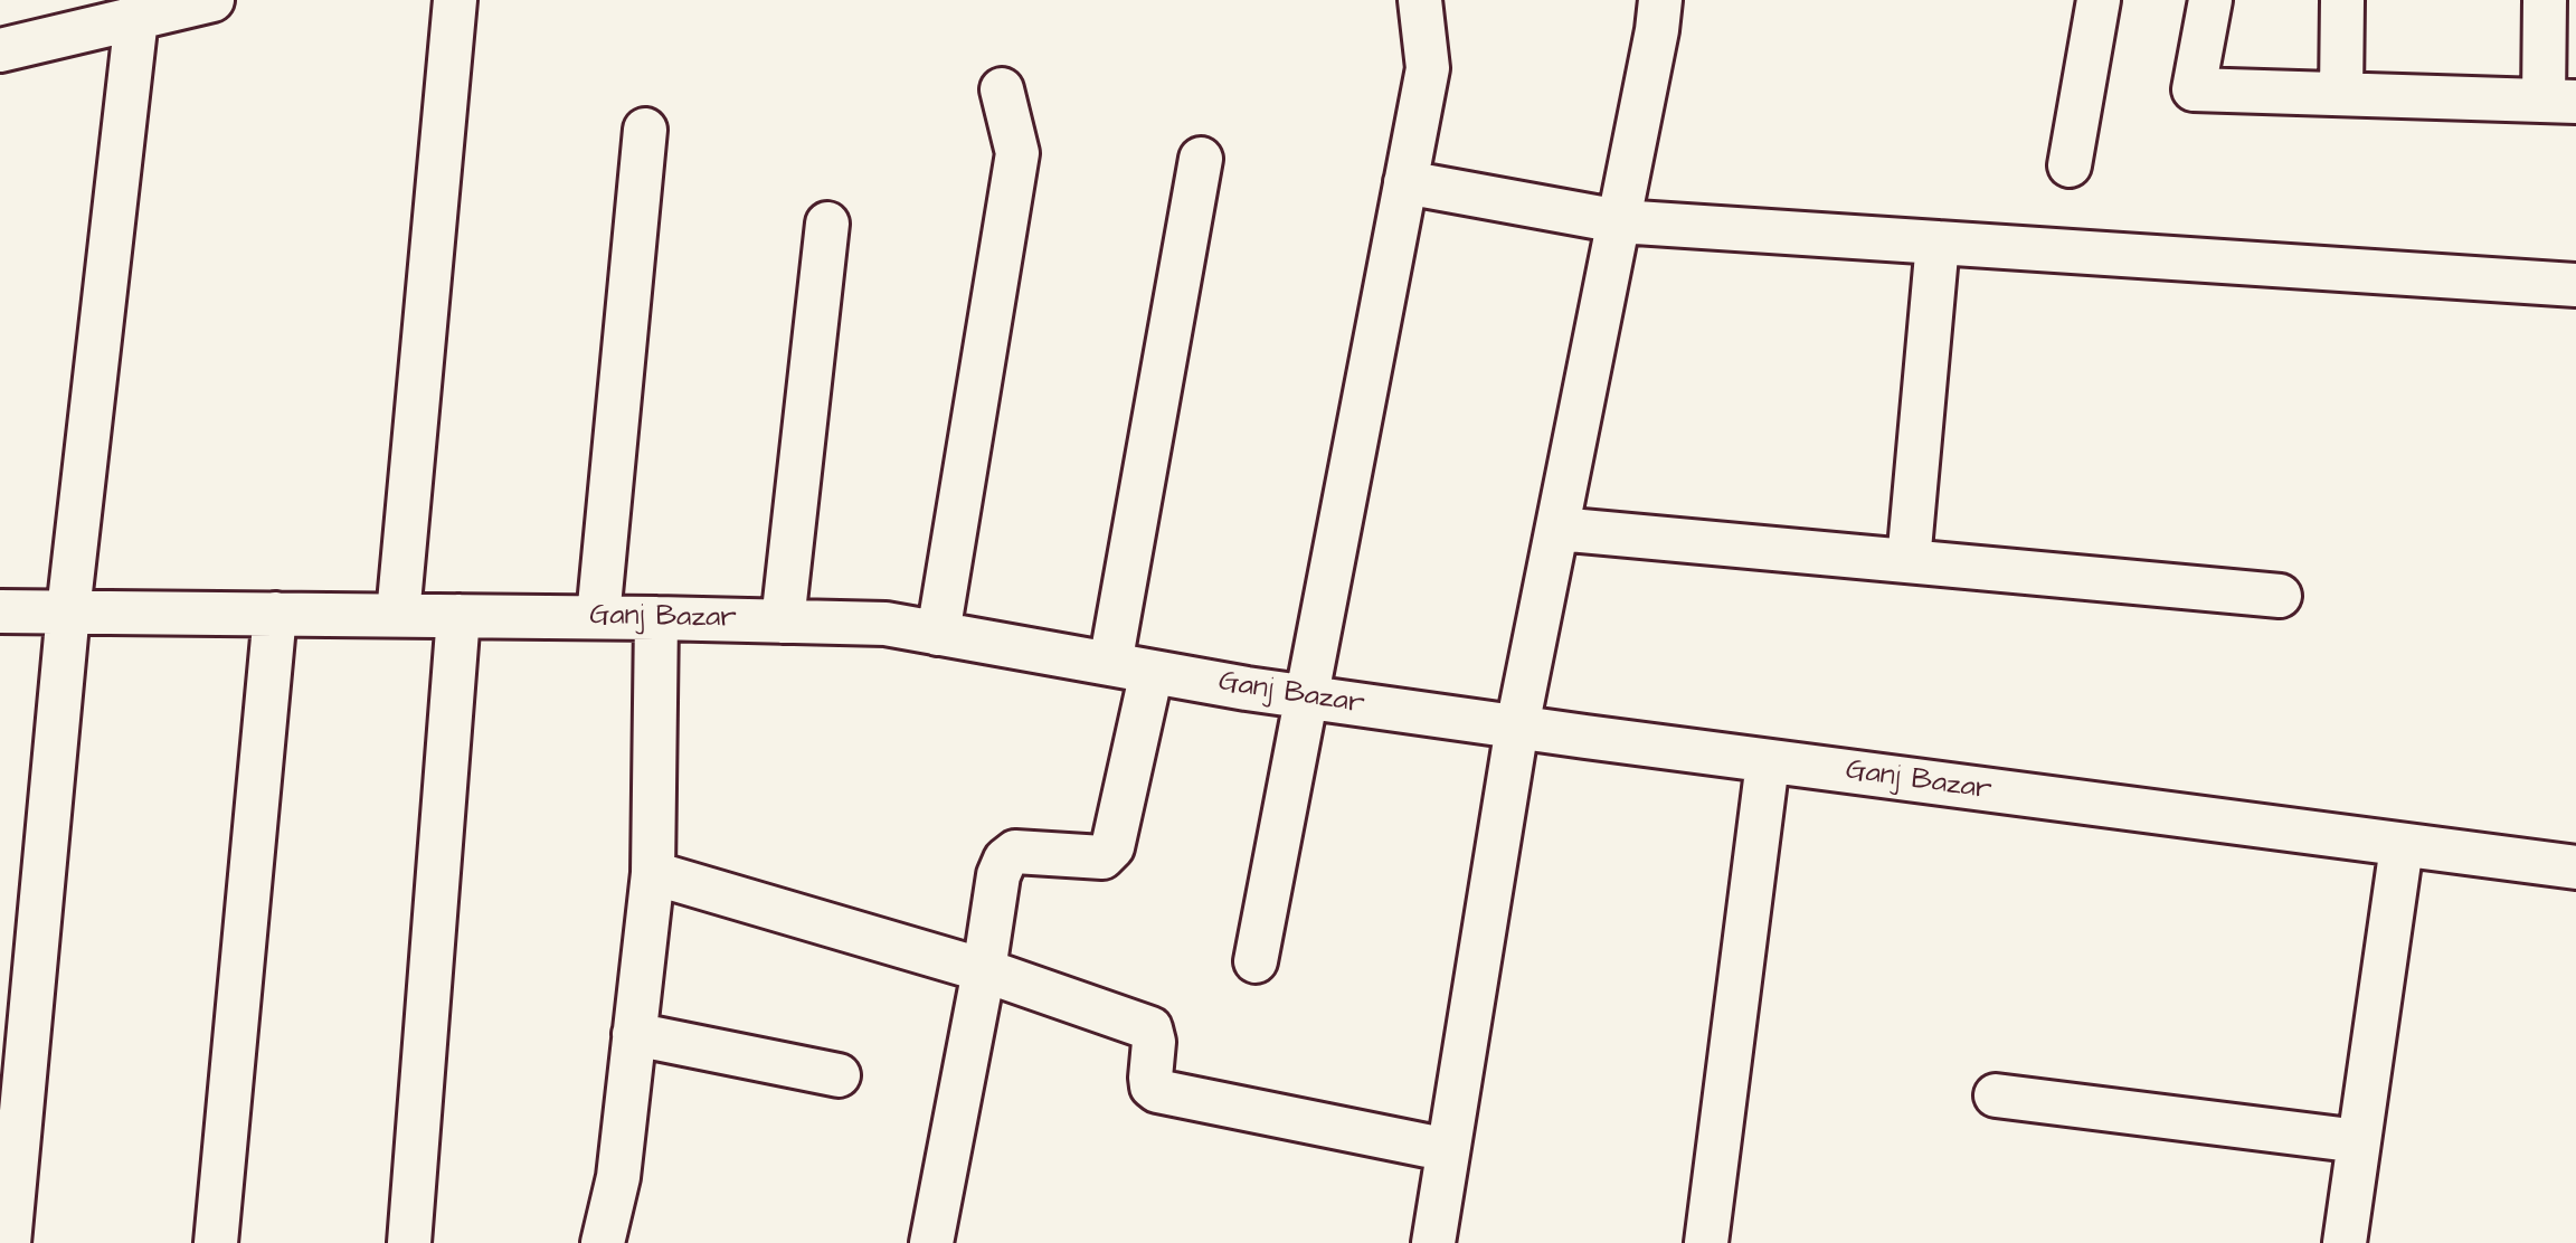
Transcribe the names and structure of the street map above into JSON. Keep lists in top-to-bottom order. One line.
{"streets":{"street":["Ganj Bazar"]}}
